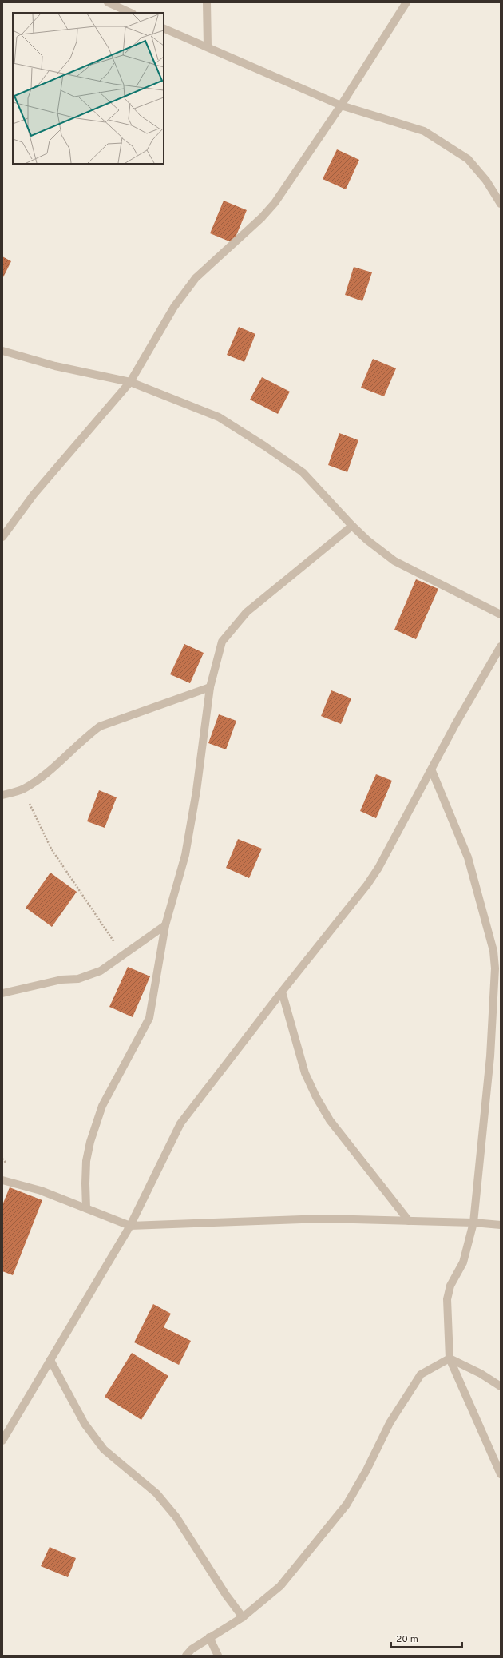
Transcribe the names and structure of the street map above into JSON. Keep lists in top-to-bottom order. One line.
{"scale_bar":"20 m"}
